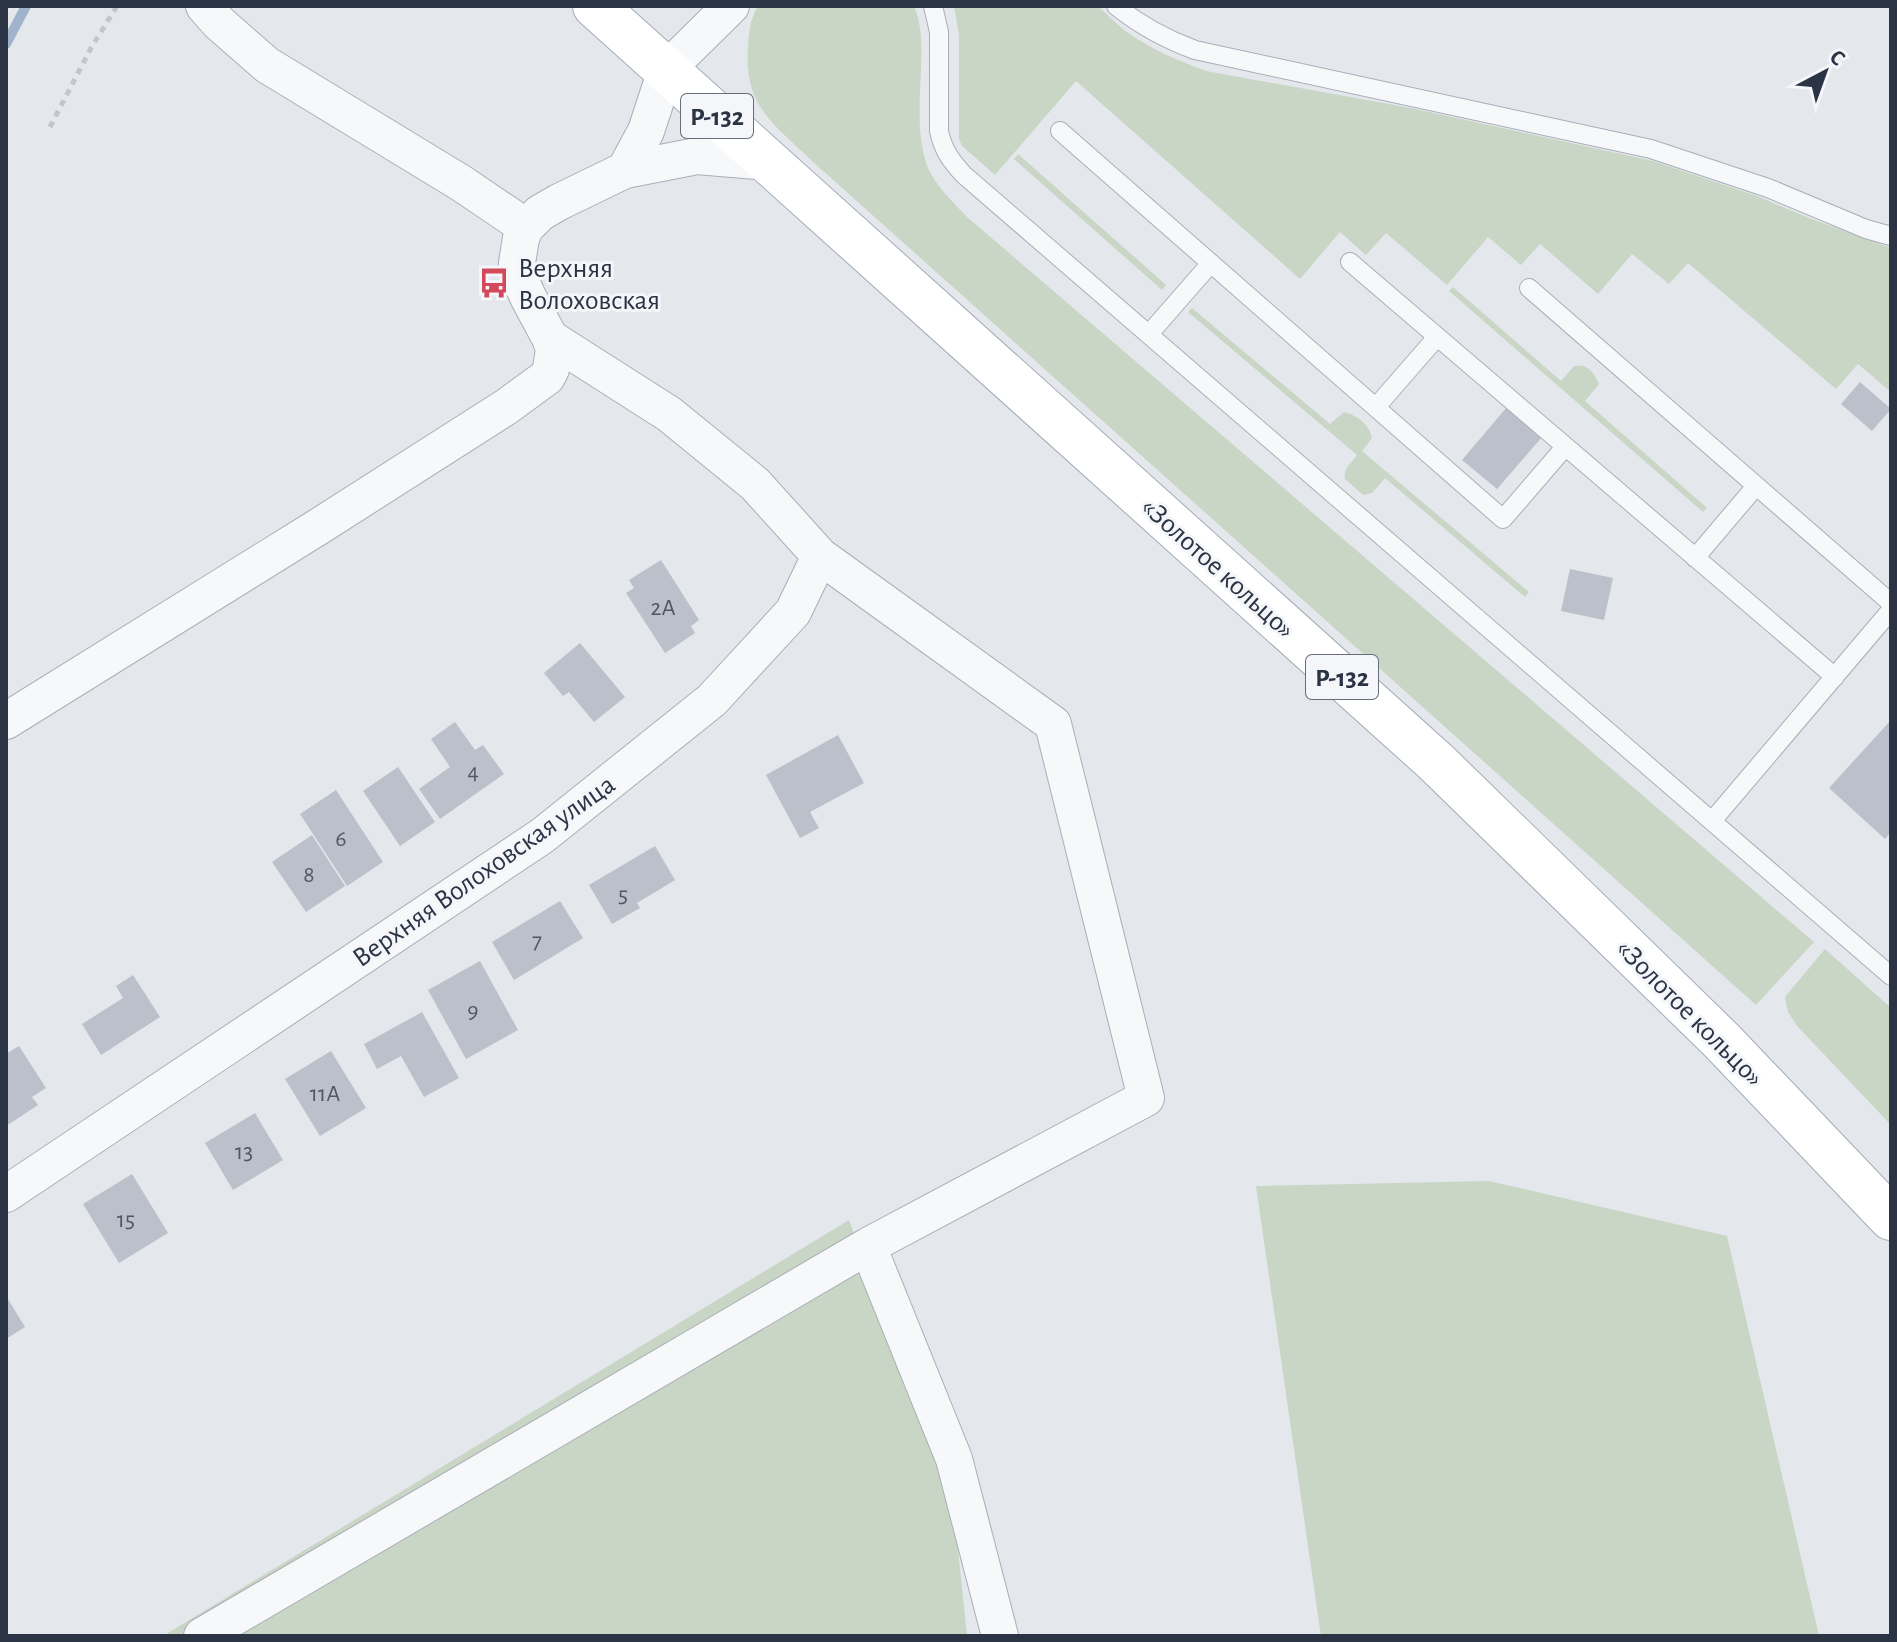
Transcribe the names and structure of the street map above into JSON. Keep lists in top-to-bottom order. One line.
{"streets":{"main road":["Р-132","«Золотое кольцо»"],"street":["Верхняя Волоховская улица"]},"places":{"bus stop":["Верхняя Волоховская"]},"house_numbers":["2А","4","6","8","5","7","9","11А","13","15"],"north":"top right"}
